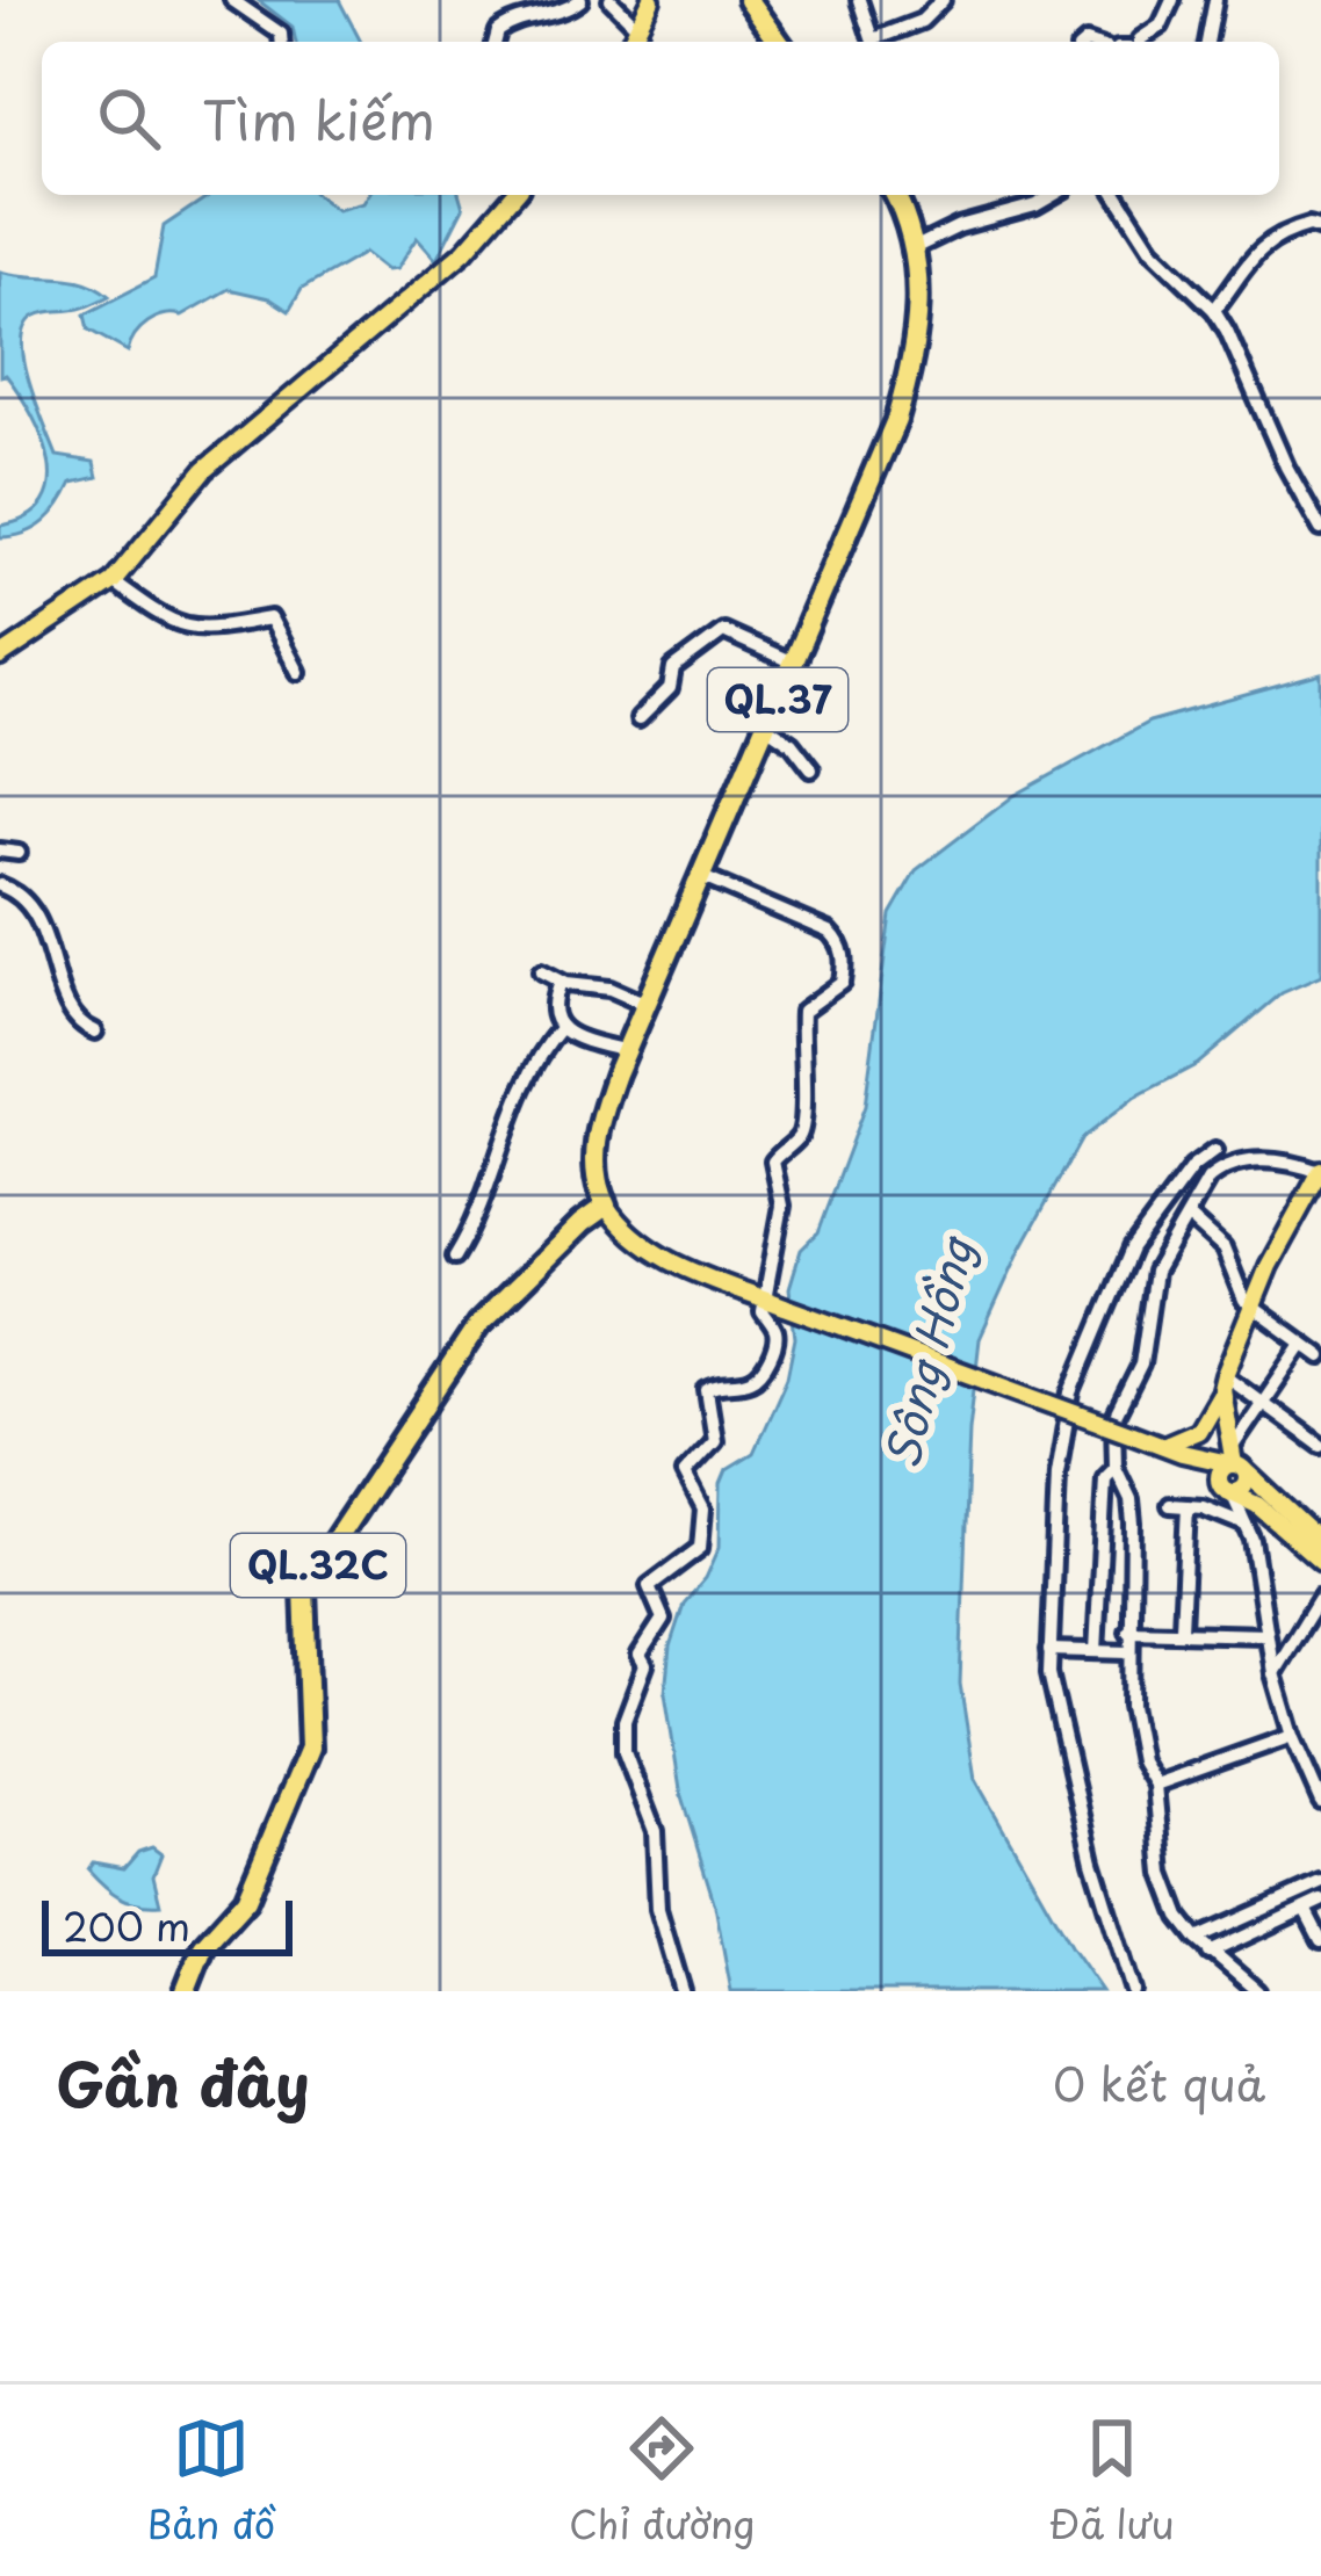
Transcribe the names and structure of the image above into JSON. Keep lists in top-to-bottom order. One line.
{"streets":{"highway":["QL.37","QL.32C"]},"crossings":[["QL.37","QL.32C"]],"water":["Sông Hồng"],"scale_bar":"200 m","page":{"search":"Tìm kiếm","scale":"200 m","heading":["Gần đây","0 kết quả"],"nav":["Bản đồ","Chỉ đường","Đã lưu"]}}
